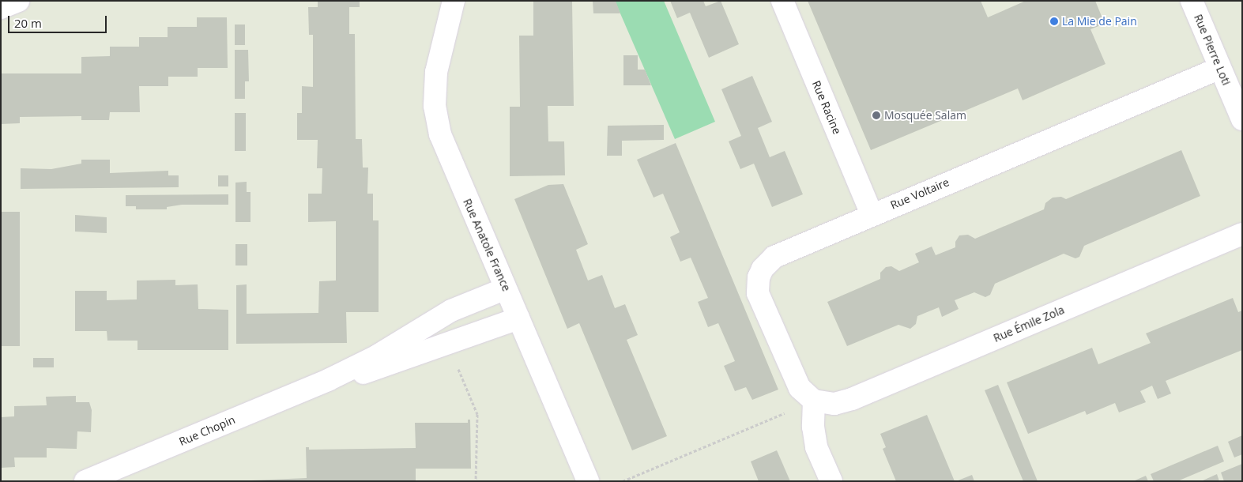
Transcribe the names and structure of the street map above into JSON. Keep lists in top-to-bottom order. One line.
{"streets":{"street":["Rue Pierre Loti","Rue Racine","Rue Voltaire","Rue Anatole France","Rue Émile Zola","Rue Chopin"]},"crossings":[["Rue Pierre Loti","Rue Voltaire"],["Rue Racine","Rue Voltaire"],["Rue Voltaire","Rue Émile Zola"],["Rue Anatole France","Rue Chopin"]],"places":["La Mie de Pain","Mosquée Salam"],"scale_bar":"20 m"}
